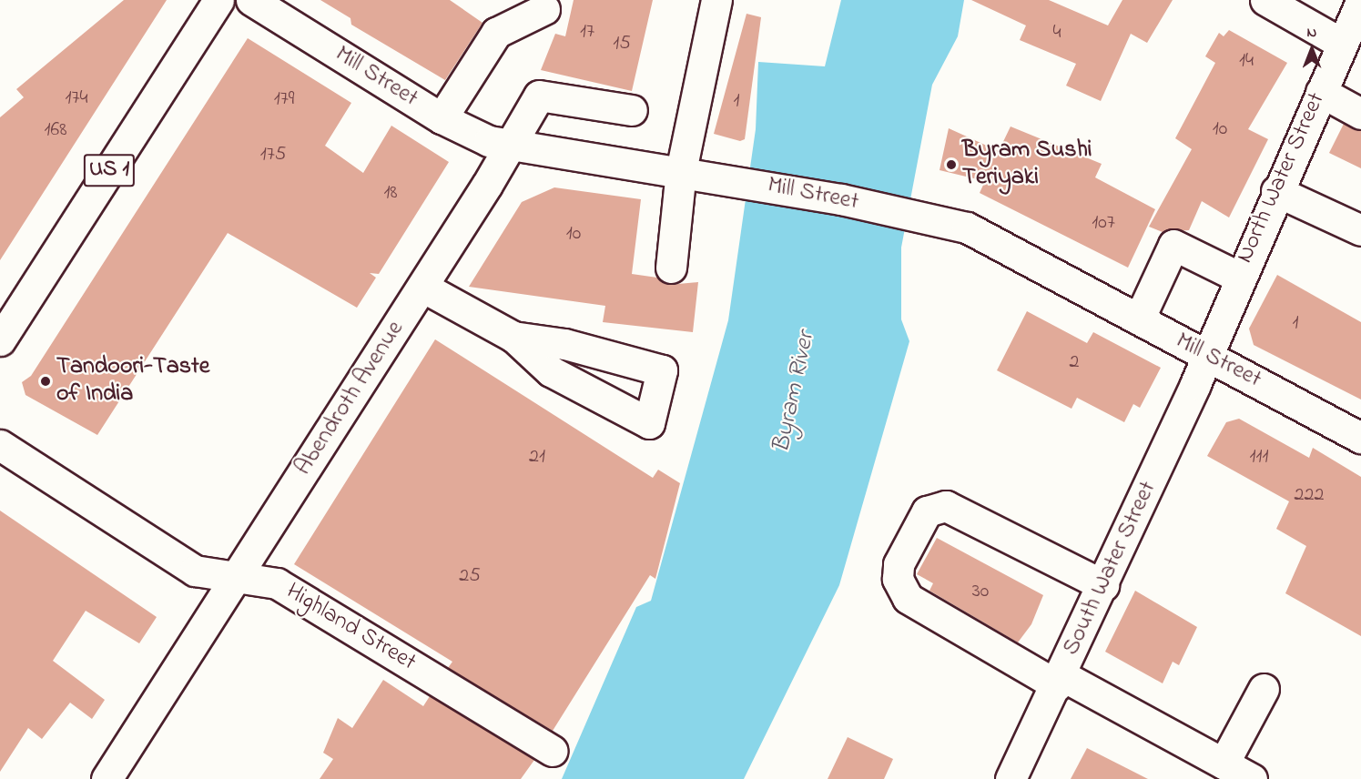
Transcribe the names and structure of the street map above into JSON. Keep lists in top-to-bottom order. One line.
{"streets":{"street":["Mill Street","US 1","North Water Street","Abendroth Avenue","South Water Street","Highland Street"]},"crossings":[["Mill Street","North Water Street"],["Mill Street","Abendroth Avenue"],["Mill Street","South Water Street"],["North Water Street","South Water Street"],["Abendroth Avenue","Highland Street"]],"water":["Byram River"],"places":["Byram Sushi Teriyaki","Tandoori-Taste of India"],"house_numbers":["17","4","15","14","174","179","1","10","168","175","18","107","10","1","2","21","111","222","25","30"],"north":"top"}
